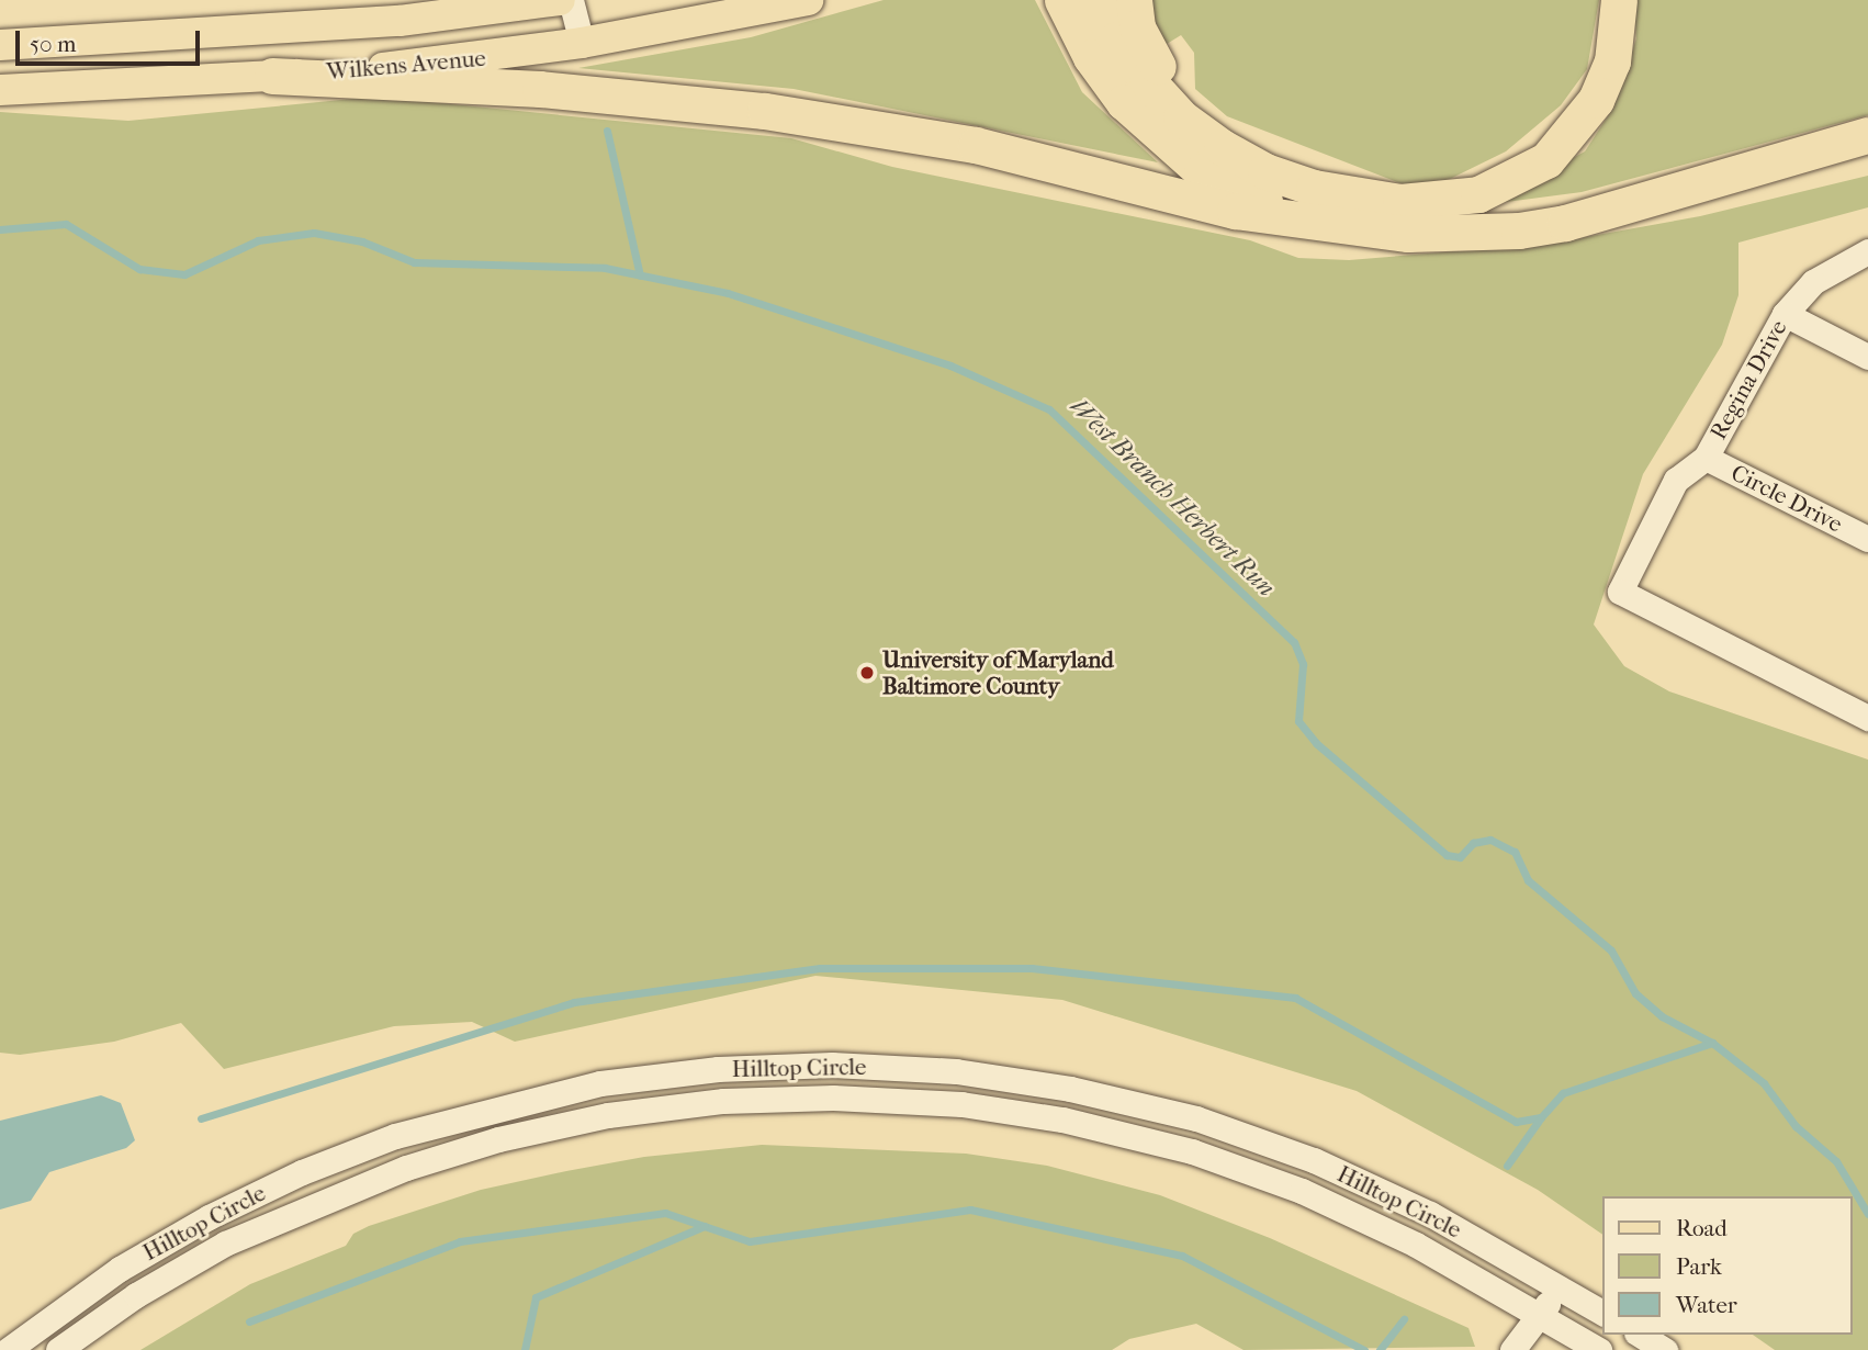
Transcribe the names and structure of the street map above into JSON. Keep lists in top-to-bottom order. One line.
{"streets":{"main road":["Wilkens Avenue"],"street":["Regina Drive","Circle Drive","Hilltop Circle"]},"crossings":[["Regina Drive","Circle Drive"]],"water":["West Branch Herbert Run"],"places":["University of Maryland Baltimore County"],"legend":["Road","Park","Water"],"scale_bar":"50 m"}
